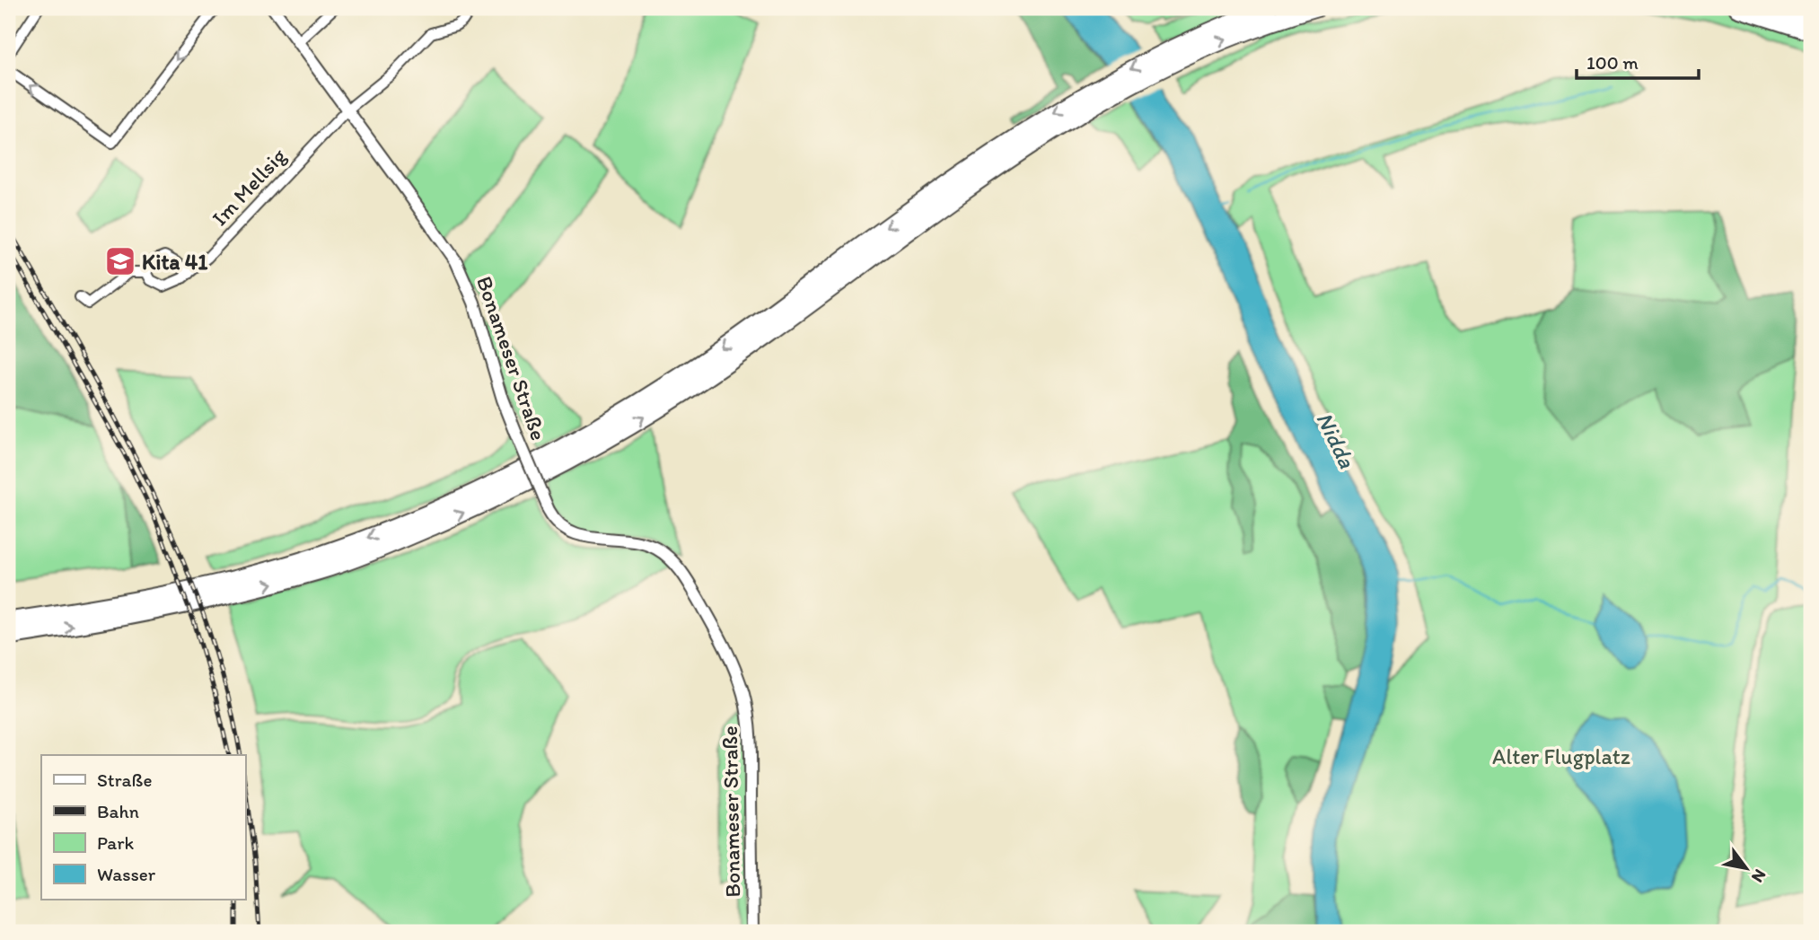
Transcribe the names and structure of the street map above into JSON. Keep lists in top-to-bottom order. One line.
{"streets":{"street":["Im Mellsig","Bonameser Straße"]},"crossings":[["Im Mellsig","Bonameser Straße"]],"water":["Nidda"],"parks":["Alter Flugplatz"],"places":{"school or university":["Kita 41"]},"legend":["Straße","Bahn","Park","Wasser"],"scale_bar":"100 m","north":"bottom right"}
